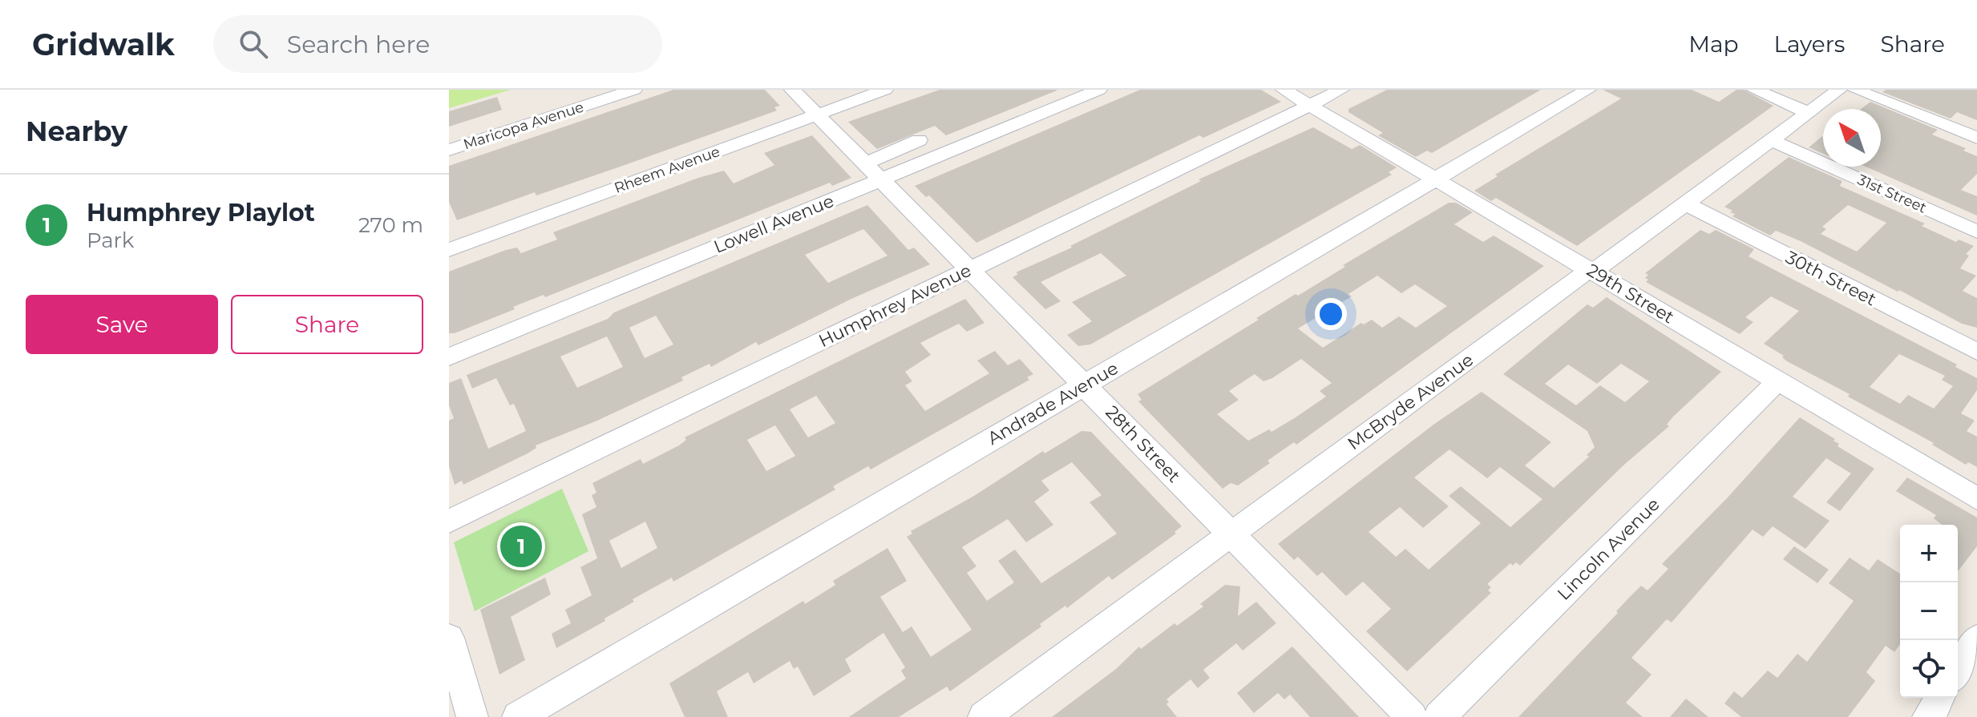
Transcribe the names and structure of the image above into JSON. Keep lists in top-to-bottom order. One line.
{"streets":{"street":["Maricopa Avenue","Rheem Avenue","31st Street","Lowell Avenue","30th Street","29th Street","Humphrey Avenue","McBryde Avenue","Andrade Avenue","28th Street","Lincoln Avenue"]},"crossings":[["Rheem Avenue","28th Street"],["31st Street","McBryde Avenue"],["Lowell Avenue","28th Street"],["30th Street","McBryde Avenue"],["29th Street","Humphrey Avenue"],["29th Street","McBryde Avenue"],["29th Street","Andrade Avenue"],["29th Street","Lincoln Avenue"],["Humphrey Avenue","28th Street"],["McBryde Avenue","28th Street"],["Andrade Avenue","28th Street"]],"north":"top left","page":{"header":"Gridwalk","search":"Search here","nav":["Map","Layers","Share"],"heading":"Nearby","list":[{"mark":"1","name":"Humphrey Playlot","note":"Park","value":"270 m"}],"buttons":["Save","Share"],"pins":"1","map_buttons":["+","−"]}}
